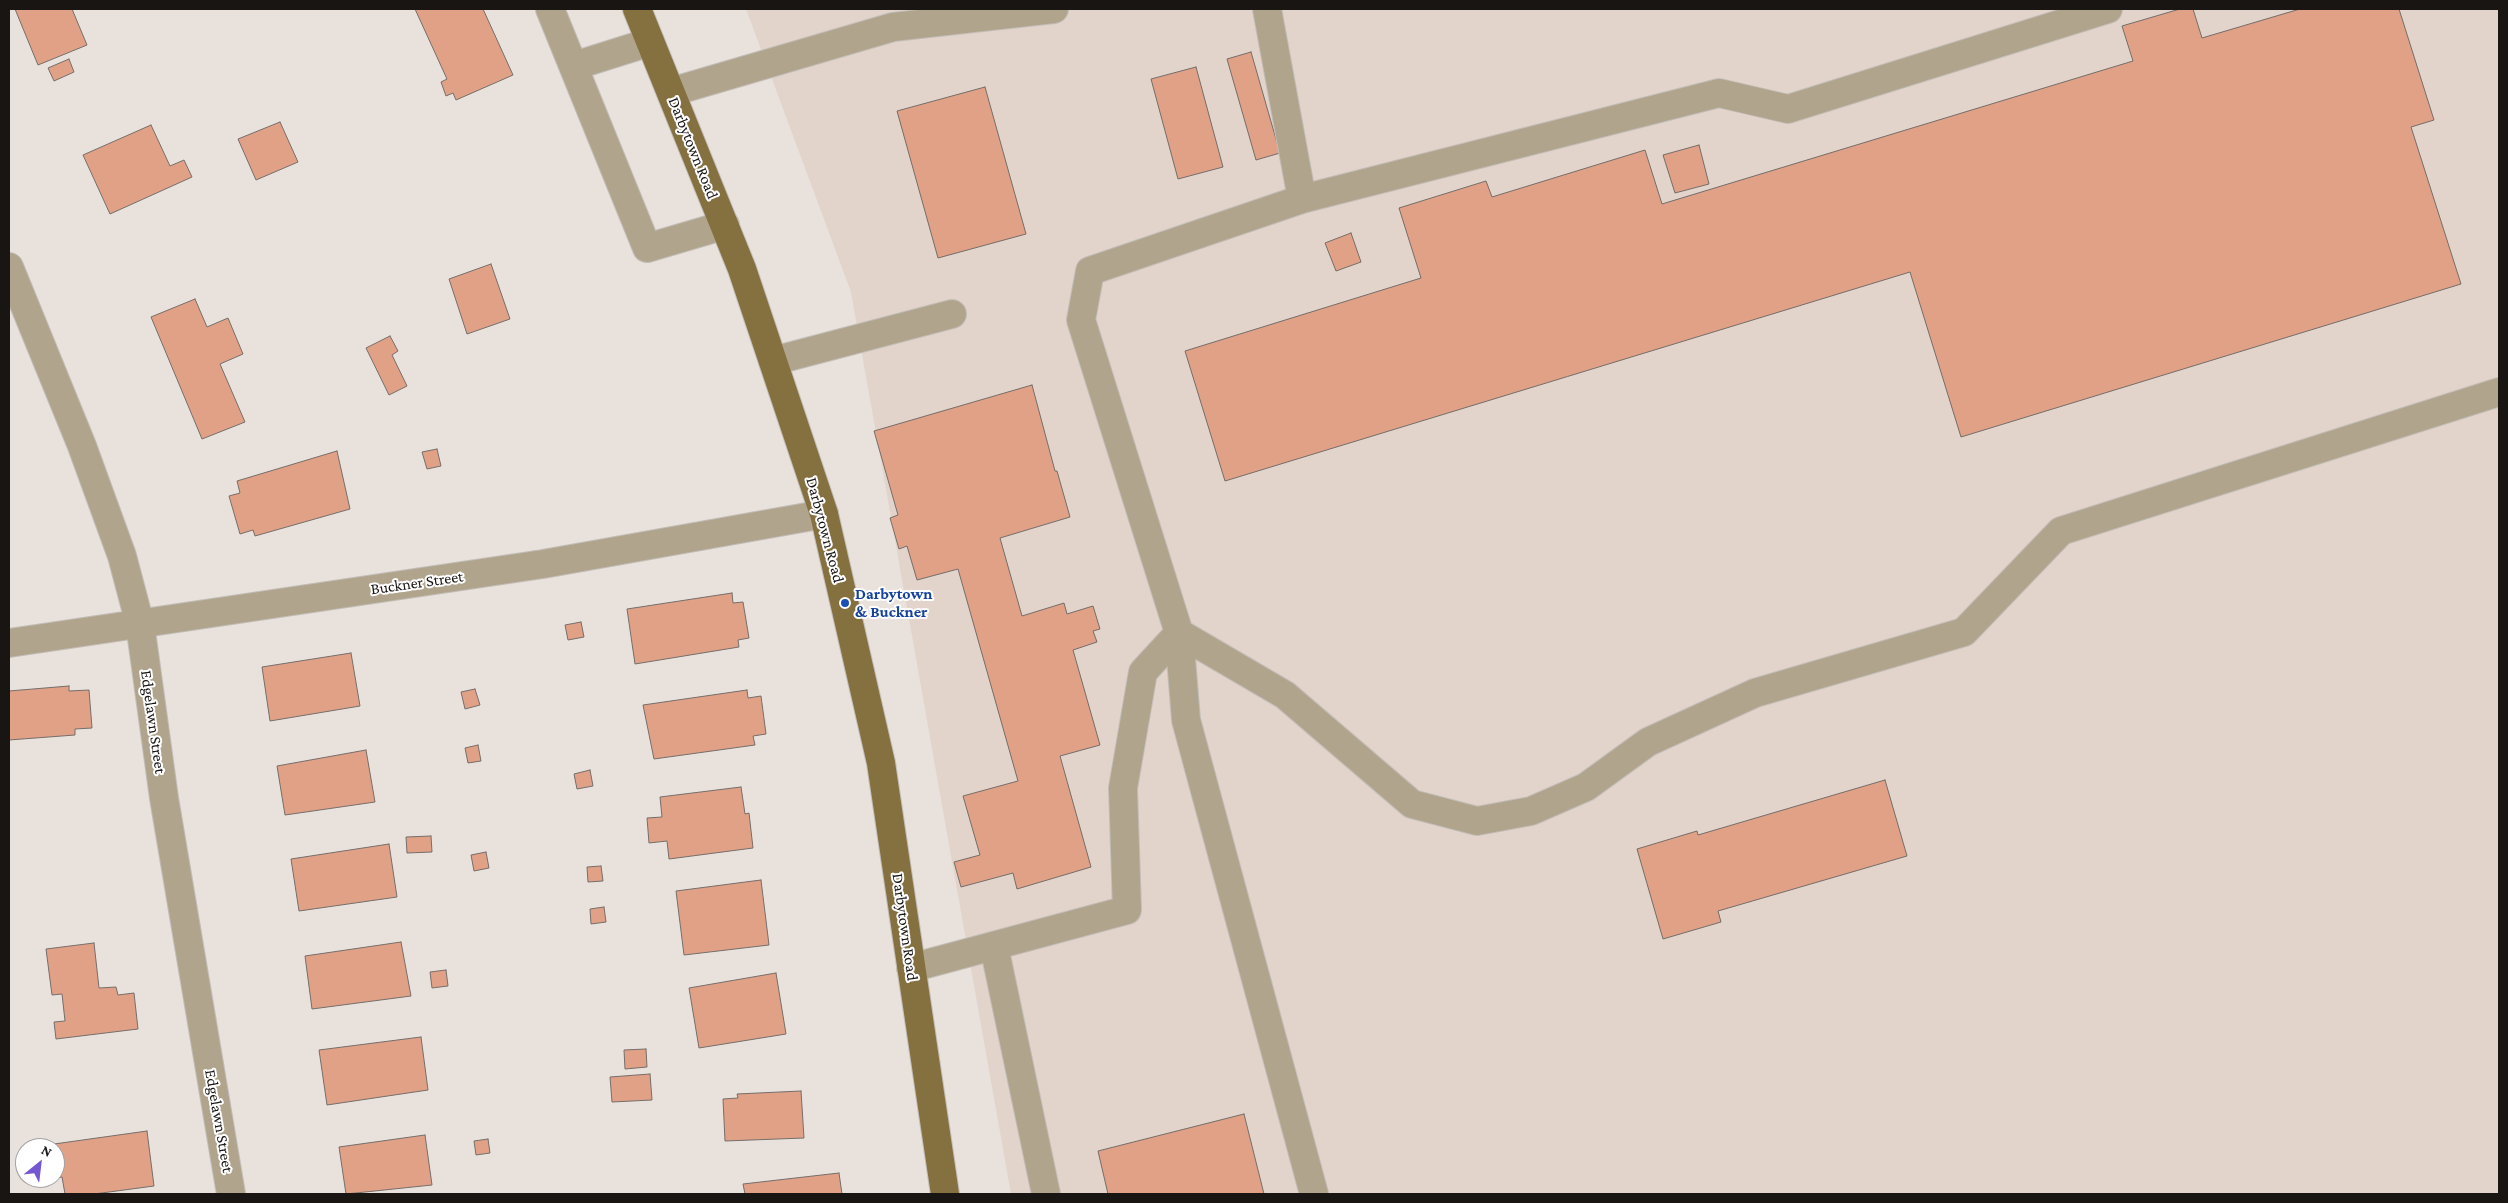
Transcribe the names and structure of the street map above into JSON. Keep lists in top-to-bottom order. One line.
{"streets":{"main road":["Darbytown Road"],"street":["Buckner Street","Edgelawn Street"]},"crossings":[["Darbytown Road","Buckner Street"],["Buckner Street","Edgelawn Street"]],"places":["Darbytown & Buckner"],"north":"top right"}
